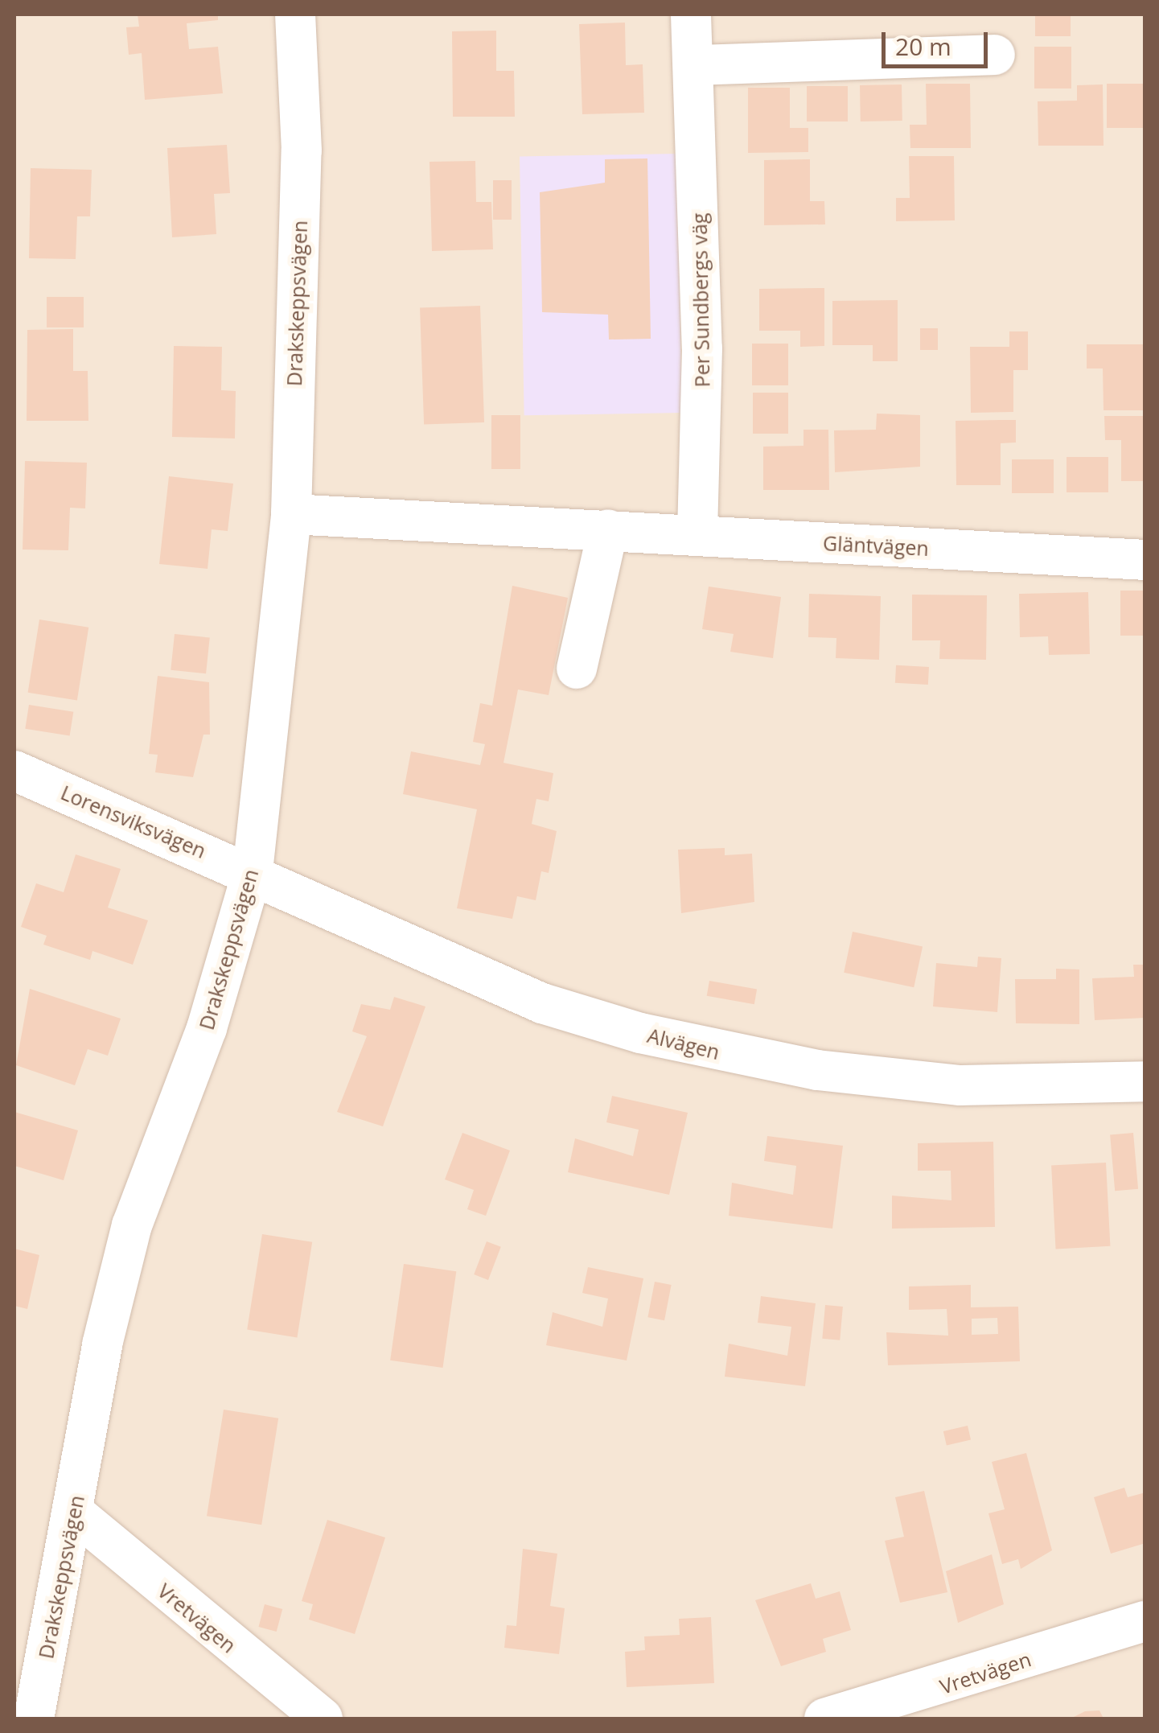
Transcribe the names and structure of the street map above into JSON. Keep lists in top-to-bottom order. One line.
{"streets":{"street":["Per Sundbergs väg","Drakskeppsvägen","Gläntvägen","Lorensviksvägen","Alvägen","Vretvägen"]},"crossings":[["Per Sundbergs väg","Gläntvägen"],["Drakskeppsvägen","Gläntvägen"],["Drakskeppsvägen","Lorensviksvägen"],["Drakskeppsvägen","Alvägen"],["Drakskeppsvägen","Vretvägen"],["Lorensviksvägen","Alvägen"]],"scale_bar":"20 m"}
